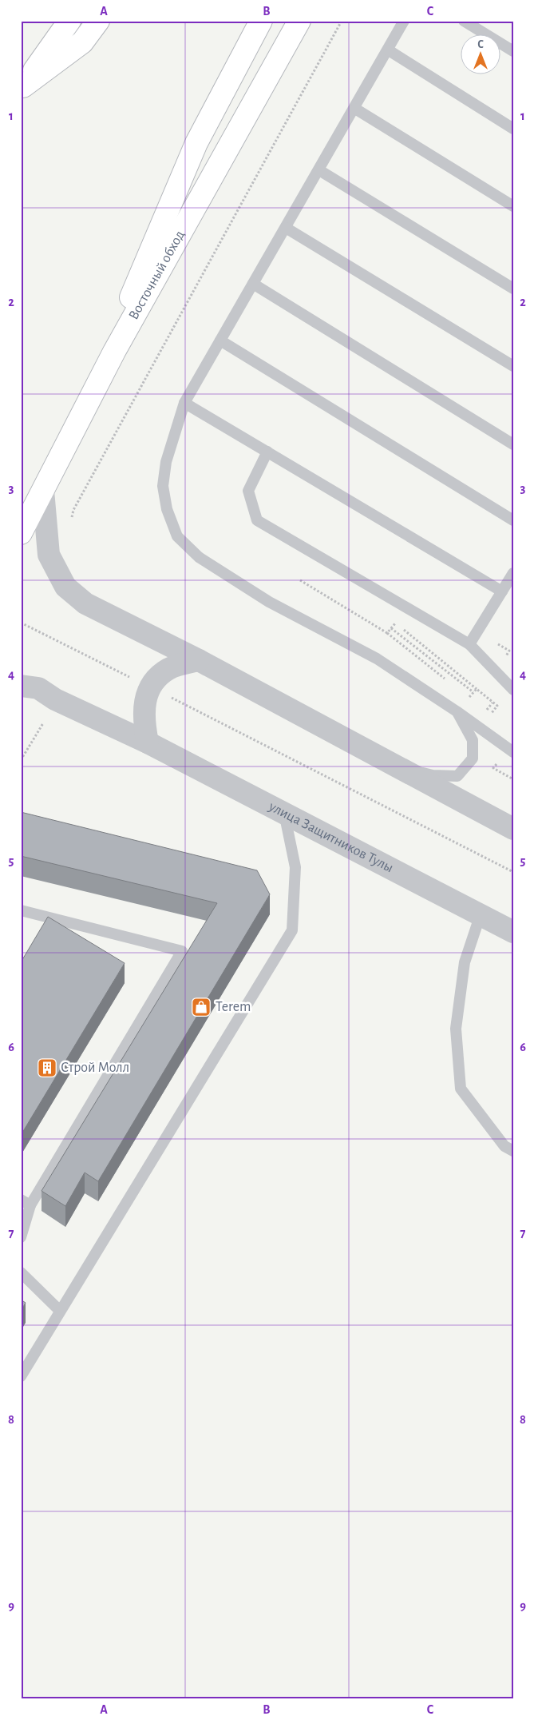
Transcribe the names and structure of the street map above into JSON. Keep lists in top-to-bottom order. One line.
{"streets":{"main road":["Восточный обход"],"street":["улица Защитников Тулы"]},"places":{"shop":["Terem"],"building":["Строй Молл"]},"north":"top","grid":{"columns":["A","B","C"],"rows":["1","2","3","4","5","6","7","8","9"]}}
